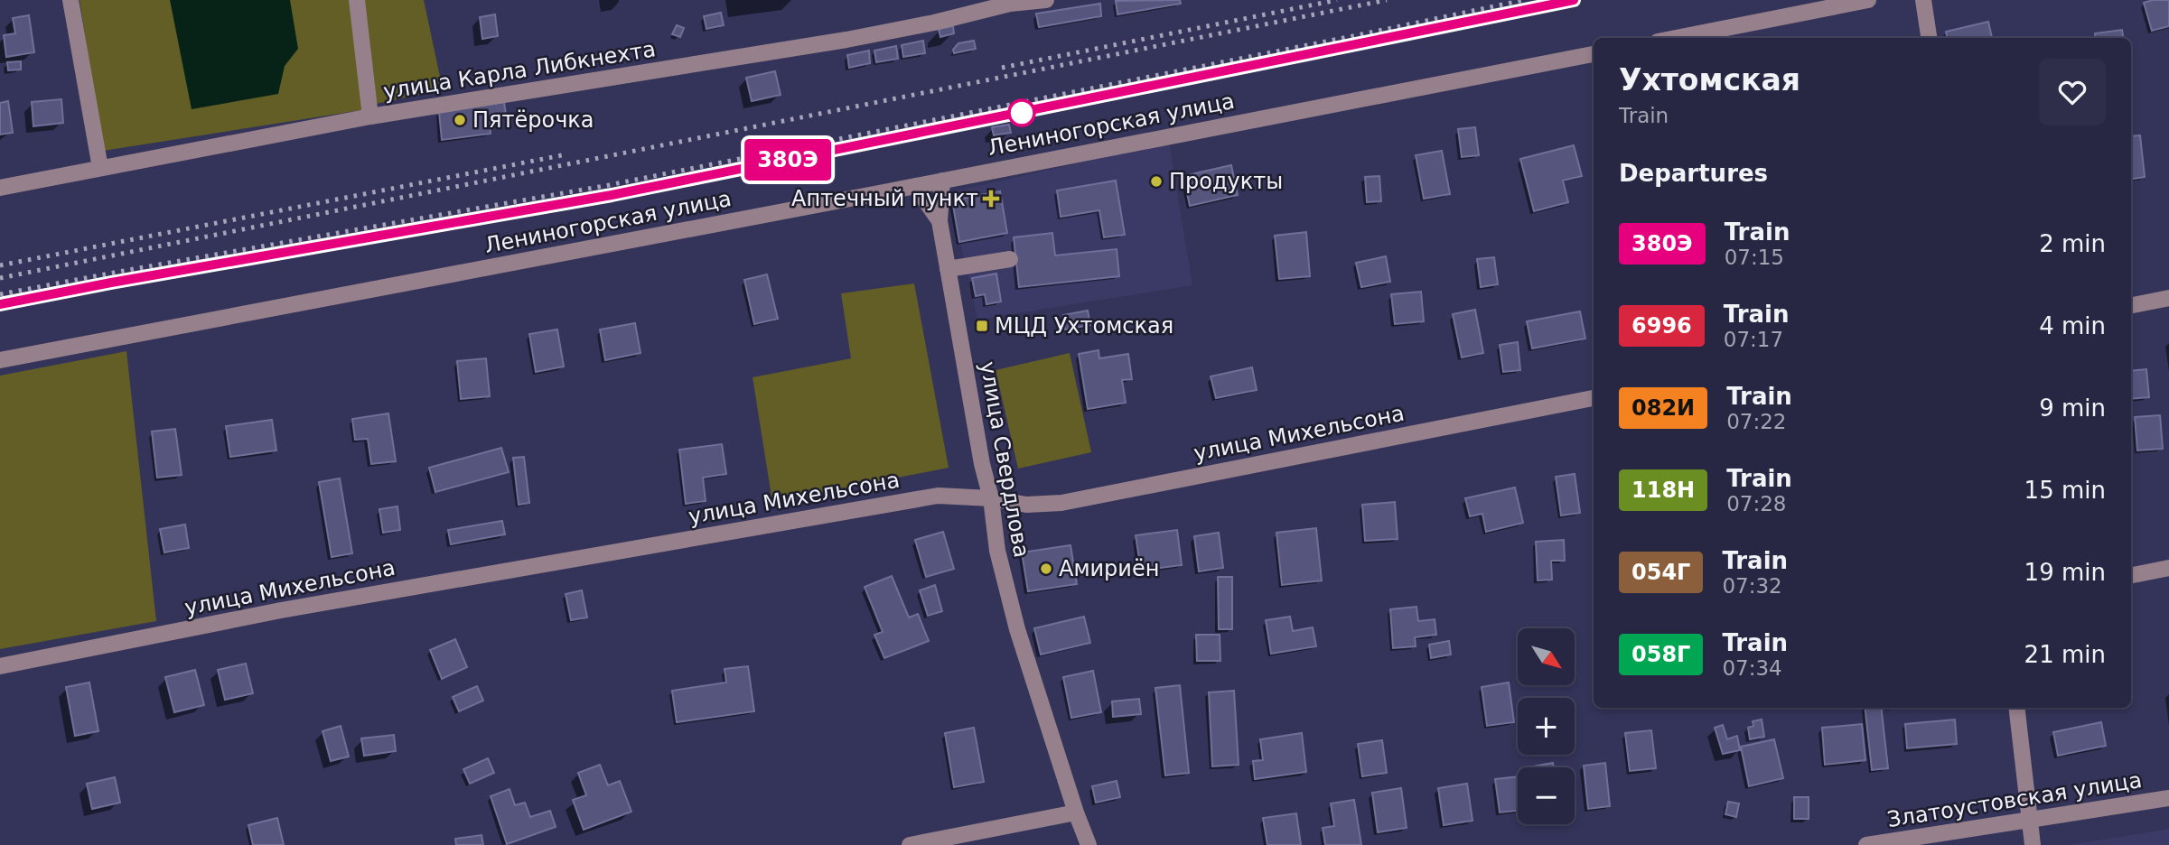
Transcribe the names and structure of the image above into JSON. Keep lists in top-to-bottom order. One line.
{"streets":{"street":["улица Карла Либкнехта","Лениногорская улица","улица Михельсона","улица Свердлова","Златоустовская улица"]},"crossings":[["Лениногорская улица","улица Свердлова"],["улица Михельсона","улица Свердлова"]],"places":{"other":["Пятёрочка","Продукты","Амириён"],"health":["Аптечный пункт"],"transit":["МЦД Ухтомская"]},"north":"bottom right","page":{"on_map":"380Э","heading":[["Ухтомская","Train"],"Departures"],"list":[{"mark":"380Э","name":"Train","note":"07:15","value":"2 min"},{"mark":"6996","name":"Train","note":"07:17","value":"4 min"},{"mark":"082И","name":"Train","note":"07:22","value":"9 min"},{"mark":"118Н","name":"Train","note":"07:28","value":"15 min"},{"mark":"054Г","name":"Train","note":"07:32","value":"19 min"},{"mark":"058Г","name":"Train","note":"07:34","value":"21 min"}],"map_buttons":["+","−"]}}
